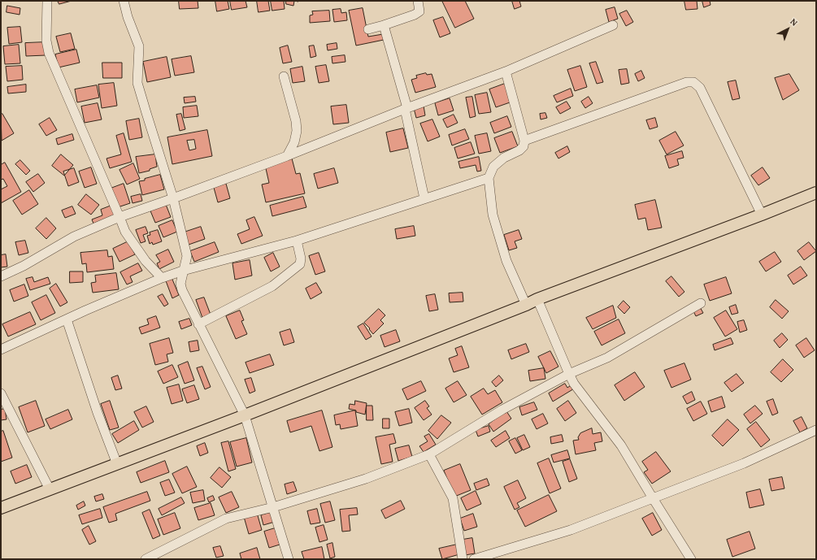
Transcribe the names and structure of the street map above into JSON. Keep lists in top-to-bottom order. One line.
{"north":"top right"}
